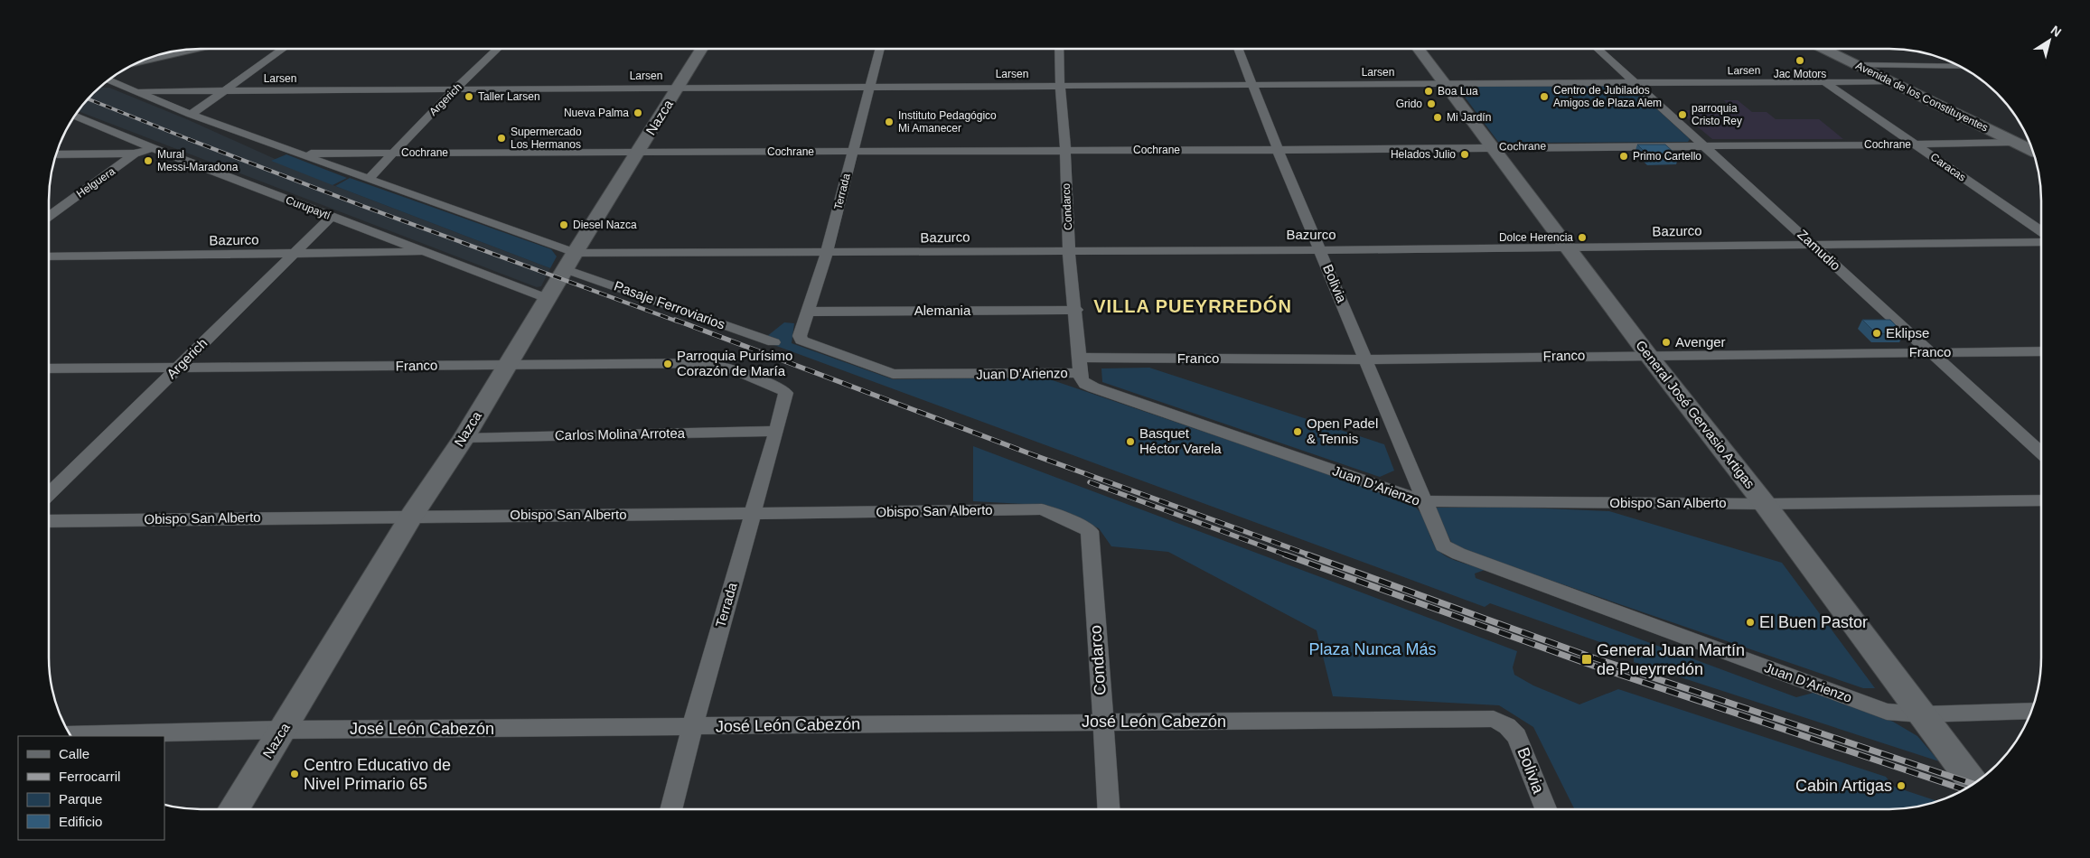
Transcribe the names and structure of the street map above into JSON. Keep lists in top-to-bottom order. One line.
{"streets":{"street":["Larsen","Avenida de los Constituyentes","Argerich","Nazca","Cochrane","Caracas","Helguera","Terrada","Condarco","Curupaytí","Bazurco","Zamudio","Bolivia","Pasaje Ferroviarios","Alemania","Franco","Juan D’Arienzo","General José Gervasio Artigas","Carlos Molina Arrotea","Obispo San Alberto","José León Cabezón"]},"crossings":[["Larsen","Avenida de los Constituyentes"],["Larsen","Argerich"],["Larsen","Nazca"],["Larsen","Caracas"],["Larsen","Terrada"],["Larsen","Condarco"],["Larsen","Zamudio"],["Larsen","Bolivia"],["Larsen","General José Gervasio Artigas"],["Avenida de los Constituyentes","Cochrane"],["Argerich","Cochrane"],["Argerich","Curupaytí"],["Argerich","Bazurco"],["Argerich","Franco"],["Nazca","Cochrane"],["Nazca","Curupaytí"],["Nazca","Bazurco"],["Nazca","Pasaje Ferroviarios"],["Nazca","Franco"],["Nazca","Carlos Molina Arrotea"],["Nazca","Obispo San Alberto"],["Nazca","José León Cabezón"],["Cochrane","Caracas"],["Cochrane","Terrada"],["Cochrane","Condarco"],["Cochrane","Zamudio"],["Cochrane","Bolivia"],["Cochrane","General José Gervasio Artigas"],["Helguera","Curupaytí"],["Terrada","Bazurco"],["Terrada","Alemania"],["Terrada","Franco"],["Terrada","Juan D’Arienzo"],["Terrada","Carlos Molina Arrotea"],["Terrada","Obispo San Alberto"],["Terrada","José León Cabezón"],["Condarco","Bazurco"],["Condarco","Alemania"],["Condarco","Franco"],["Condarco","Juan D’Arienzo"],["Condarco","Obispo San Alberto"],["Condarco","José León Cabezón"],["Curupaytí","Bazurco"],["Bazurco","Zamudio"],["Bazurco","Bolivia"],["Bazurco","General José Gervasio Artigas"],["Zamudio","Franco"],["Bolivia","Franco"],["Bolivia","Juan D’Arienzo"],["Bolivia","Obispo San Alberto"],["Bolivia","José León Cabezón"],["Franco","Juan D’Arienzo"],["Franco","General José Gervasio Artigas"],["Juan D’Arienzo","General José Gervasio Artigas"],["Juan D’Arienzo","Obispo San Alberto"],["General José Gervasio Artigas","Obispo San Alberto"]],"districts":["VILLA PUEYRREDÓN"],"parks":["Plaza Nunca Más"],"places":{"other":["Jac Motors","Boa Lua","Taller Larsen","Centro de Jubilados Amigos de Plaza Alem","Grido","Nueva Palma","parroquia Cristo Rey","Mi Jardín","Instituto Pedagógico Mi Amanecer","Supermercado Los Hermanos","Helados Julio","Primo Cartello","Mural Messi-Maradona","Diesel Nazca","Dolce Herencia","Eklipse","Avenger","Parroquia Purísimo Corazón de María","Open Padel & Tennis","Basquet Héctor Varela","El Buen Pastor","Centro Educativo de Nivel Primario 65","Cabin Artigas"],"transit":["General Juan Martín de Pueyrredón"]},"legend":["Calle","Ferrocarril","Parque","Edificio"],"north":"top right"}
